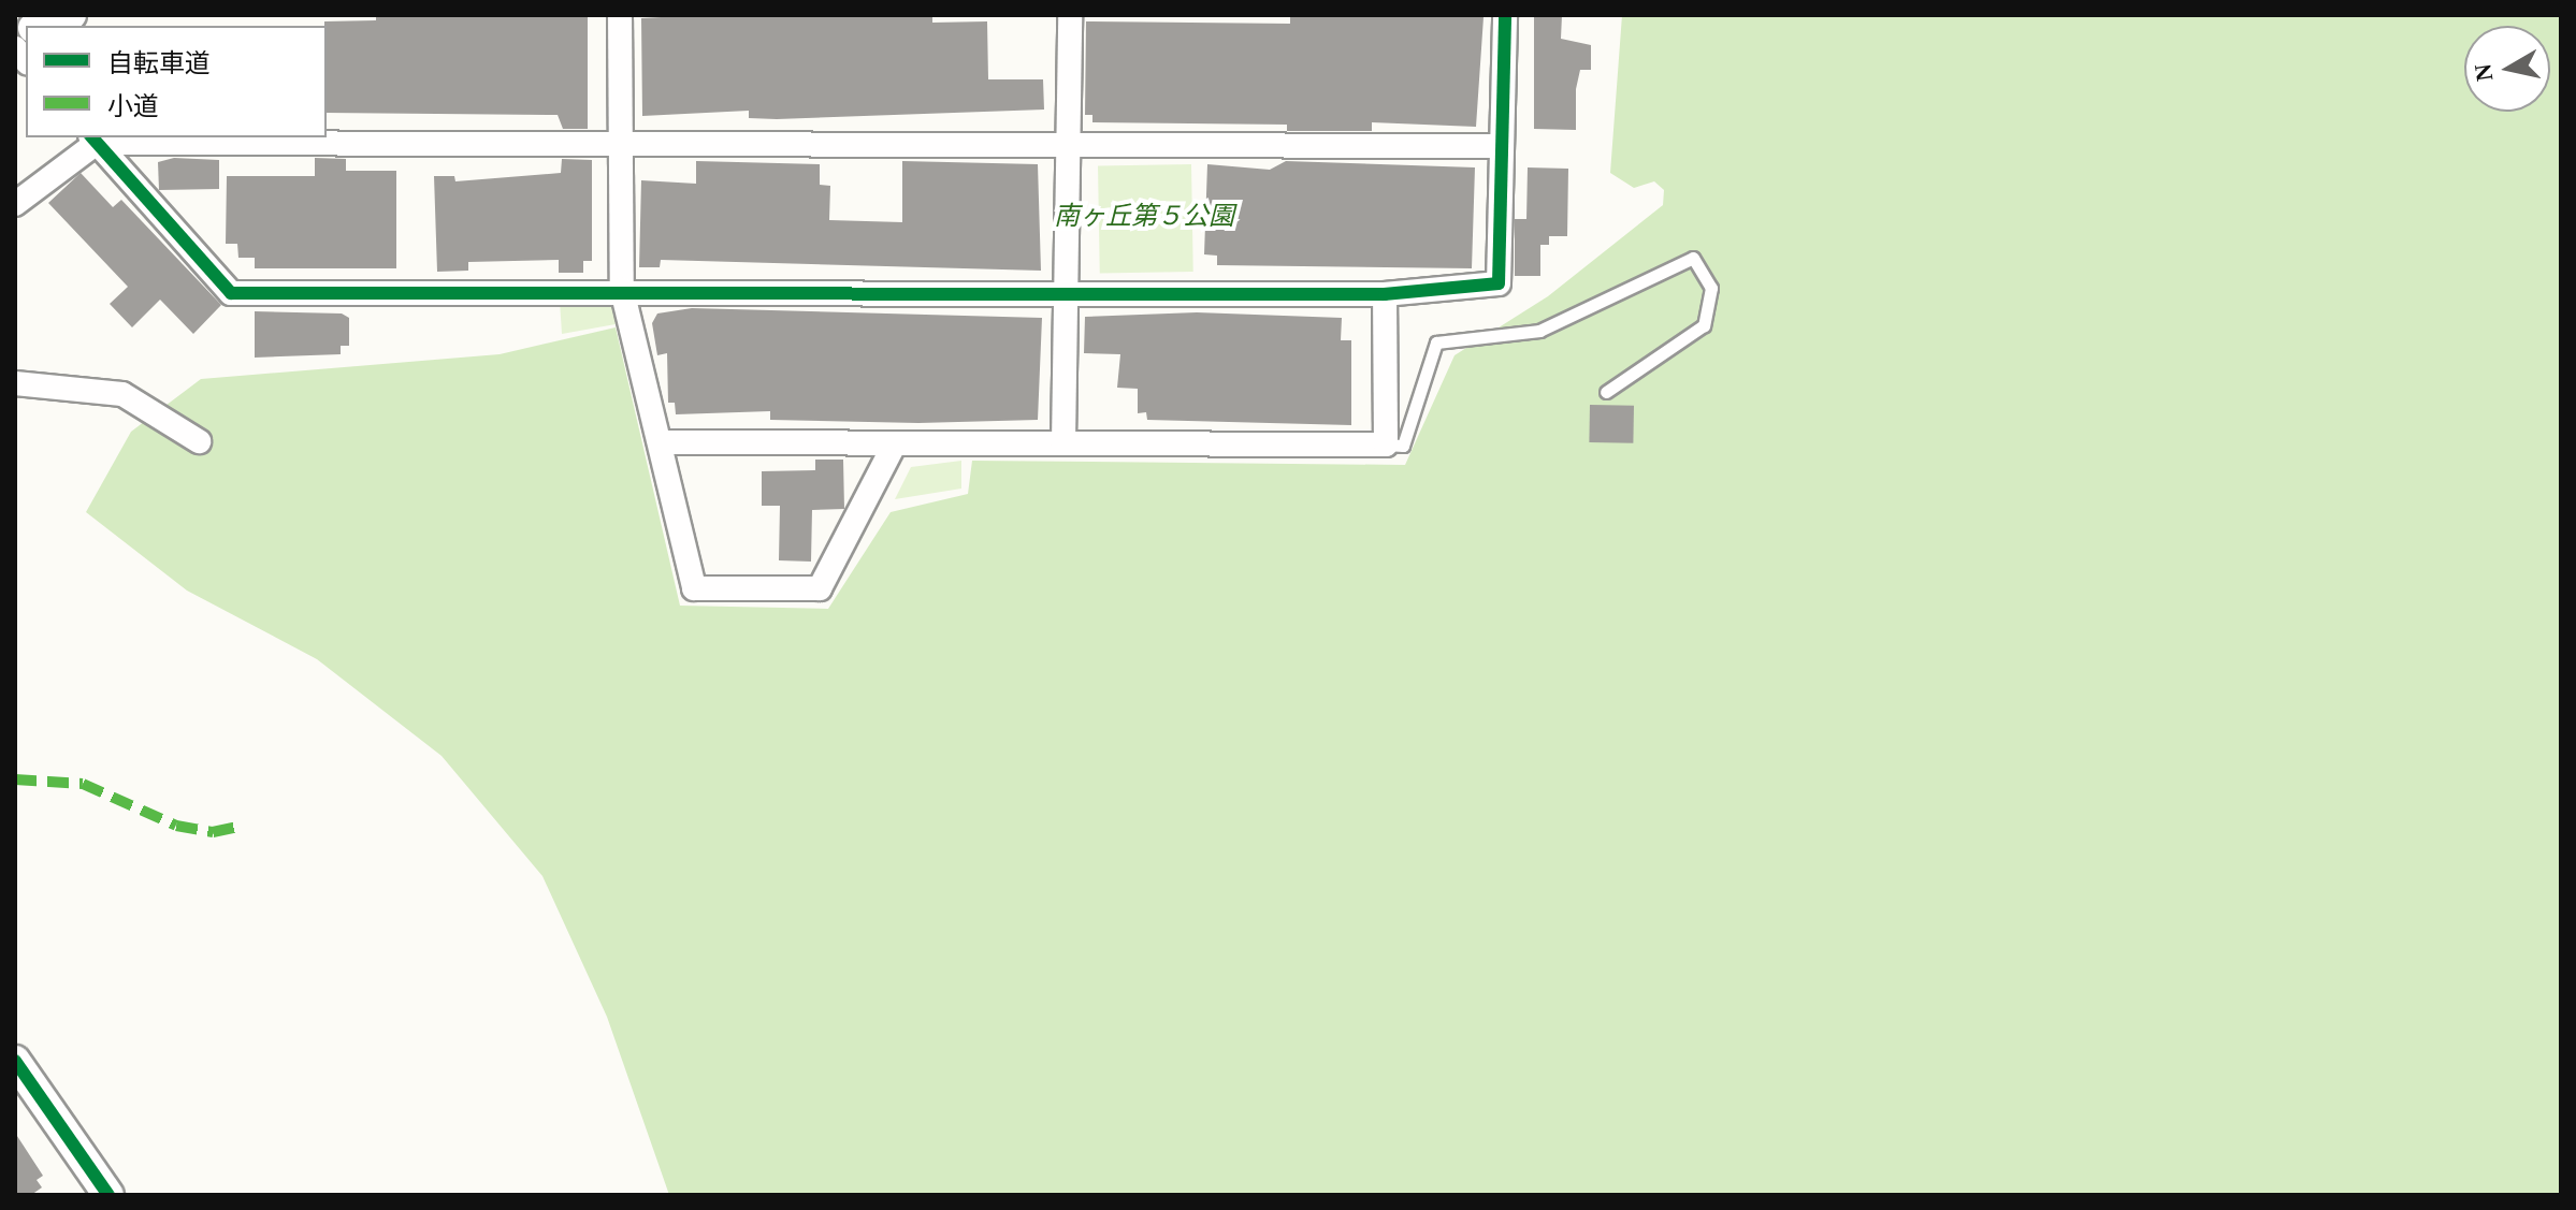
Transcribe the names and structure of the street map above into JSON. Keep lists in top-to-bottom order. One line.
{"parks":["南ヶ丘第５公園"],"legend":["自転車道","小道"],"north":"left"}
